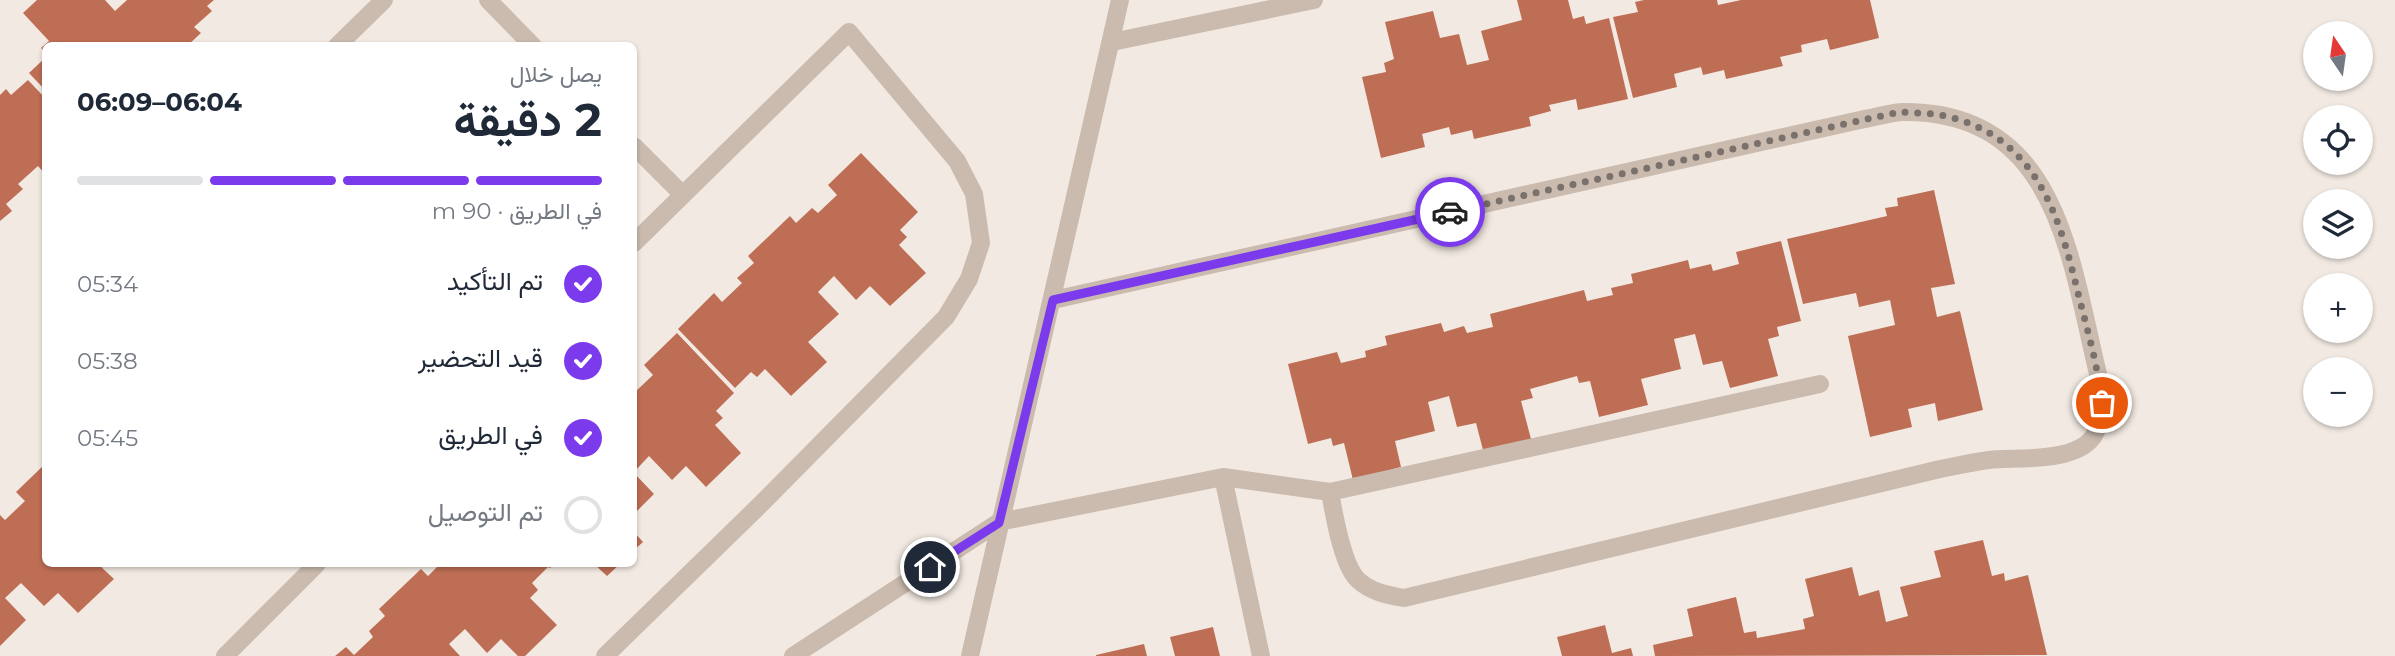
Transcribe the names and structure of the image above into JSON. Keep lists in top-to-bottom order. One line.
{"north":"top","page":{"map_buttons":["+","−"],"heading":["2 دقيقة","يصل خلال","06:04–06:09"],"bar":"في الطريق · 90 m","list":[["تم التأكيد","05:34"],["قيد التحضير","05:38"],["في الطريق","05:45"],"تم التوصيل"]}}
